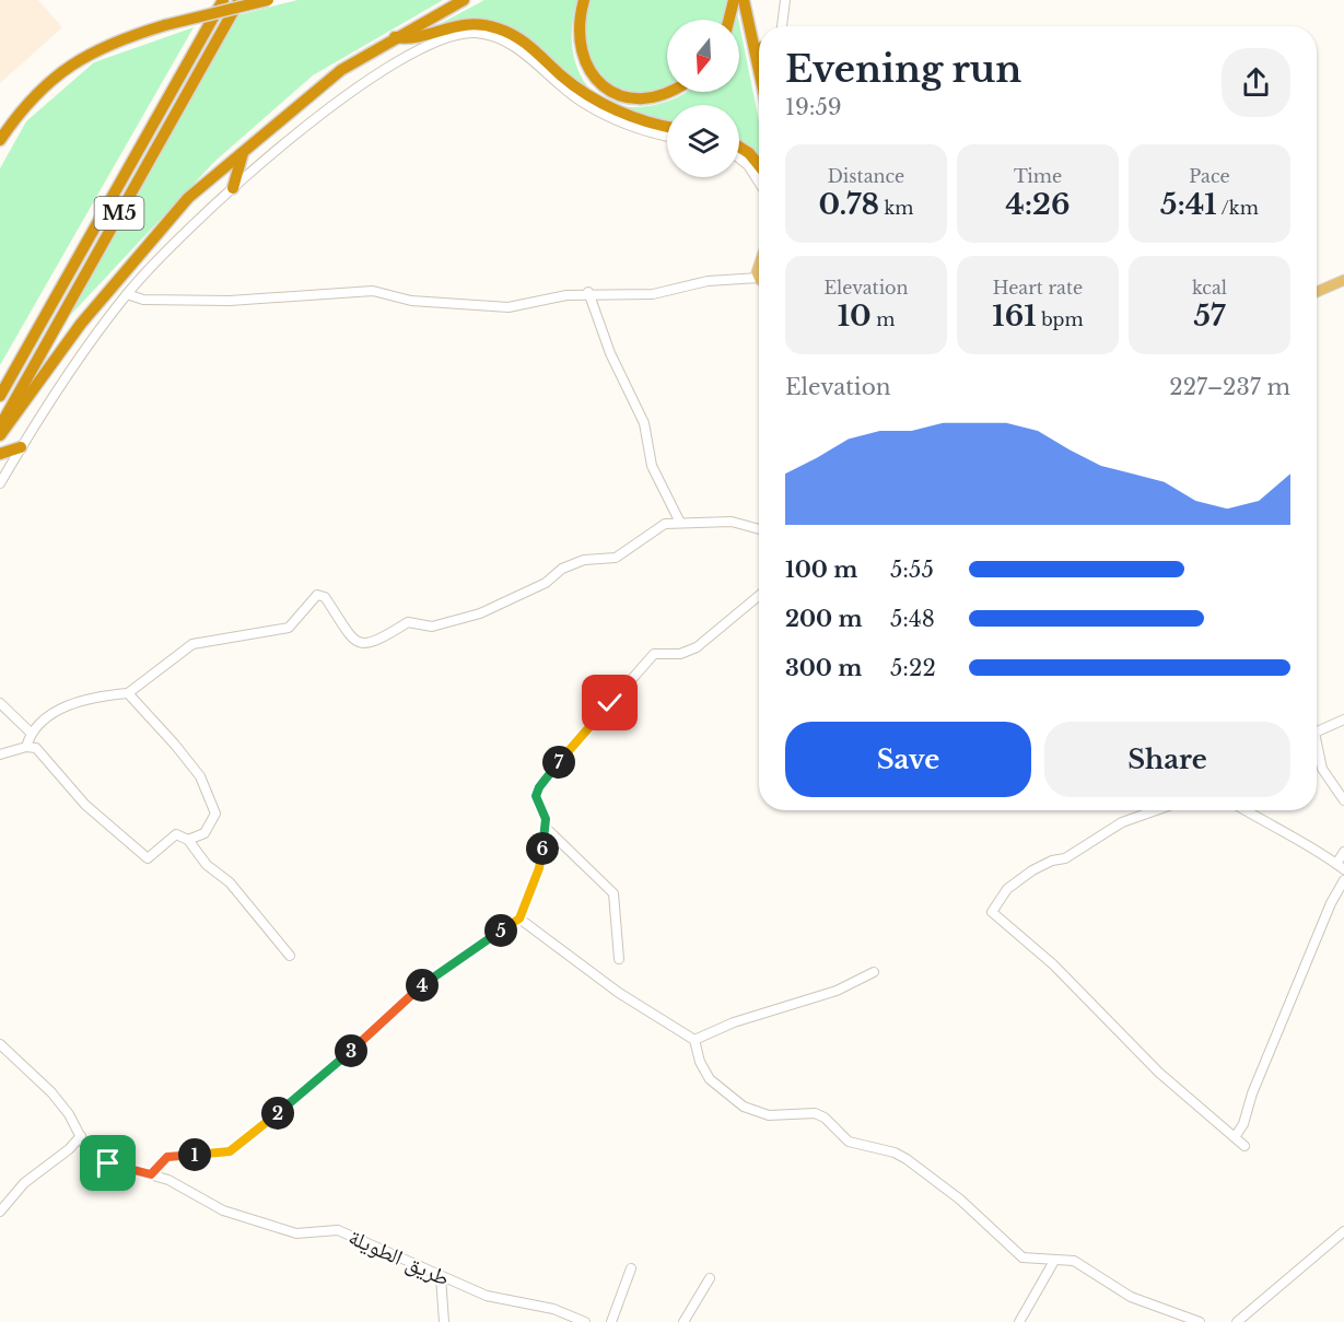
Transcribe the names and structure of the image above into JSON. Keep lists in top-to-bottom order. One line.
{"streets":{"highway":["M5"],"street":["طريق الطويلة"]},"north":"bottom","page":{"heading":["Evening run","19:59"],"stats":[["Distance","0.78 km"],["Time","4:26"],["Pace","5:41 /km"],["Elevation","10 m"],["Heart rate","161 bpm"],["kcal","57"]],"chart":["Elevation","227–237 m"],"list":[{"name":"100 m","note":"5:55"},{"name":"200 m","note":"5:48"},{"name":"300 m","note":"5:22"}],"buttons":["Save","Share"],"pins":["7","6","5","4","3","2","1"]}}
